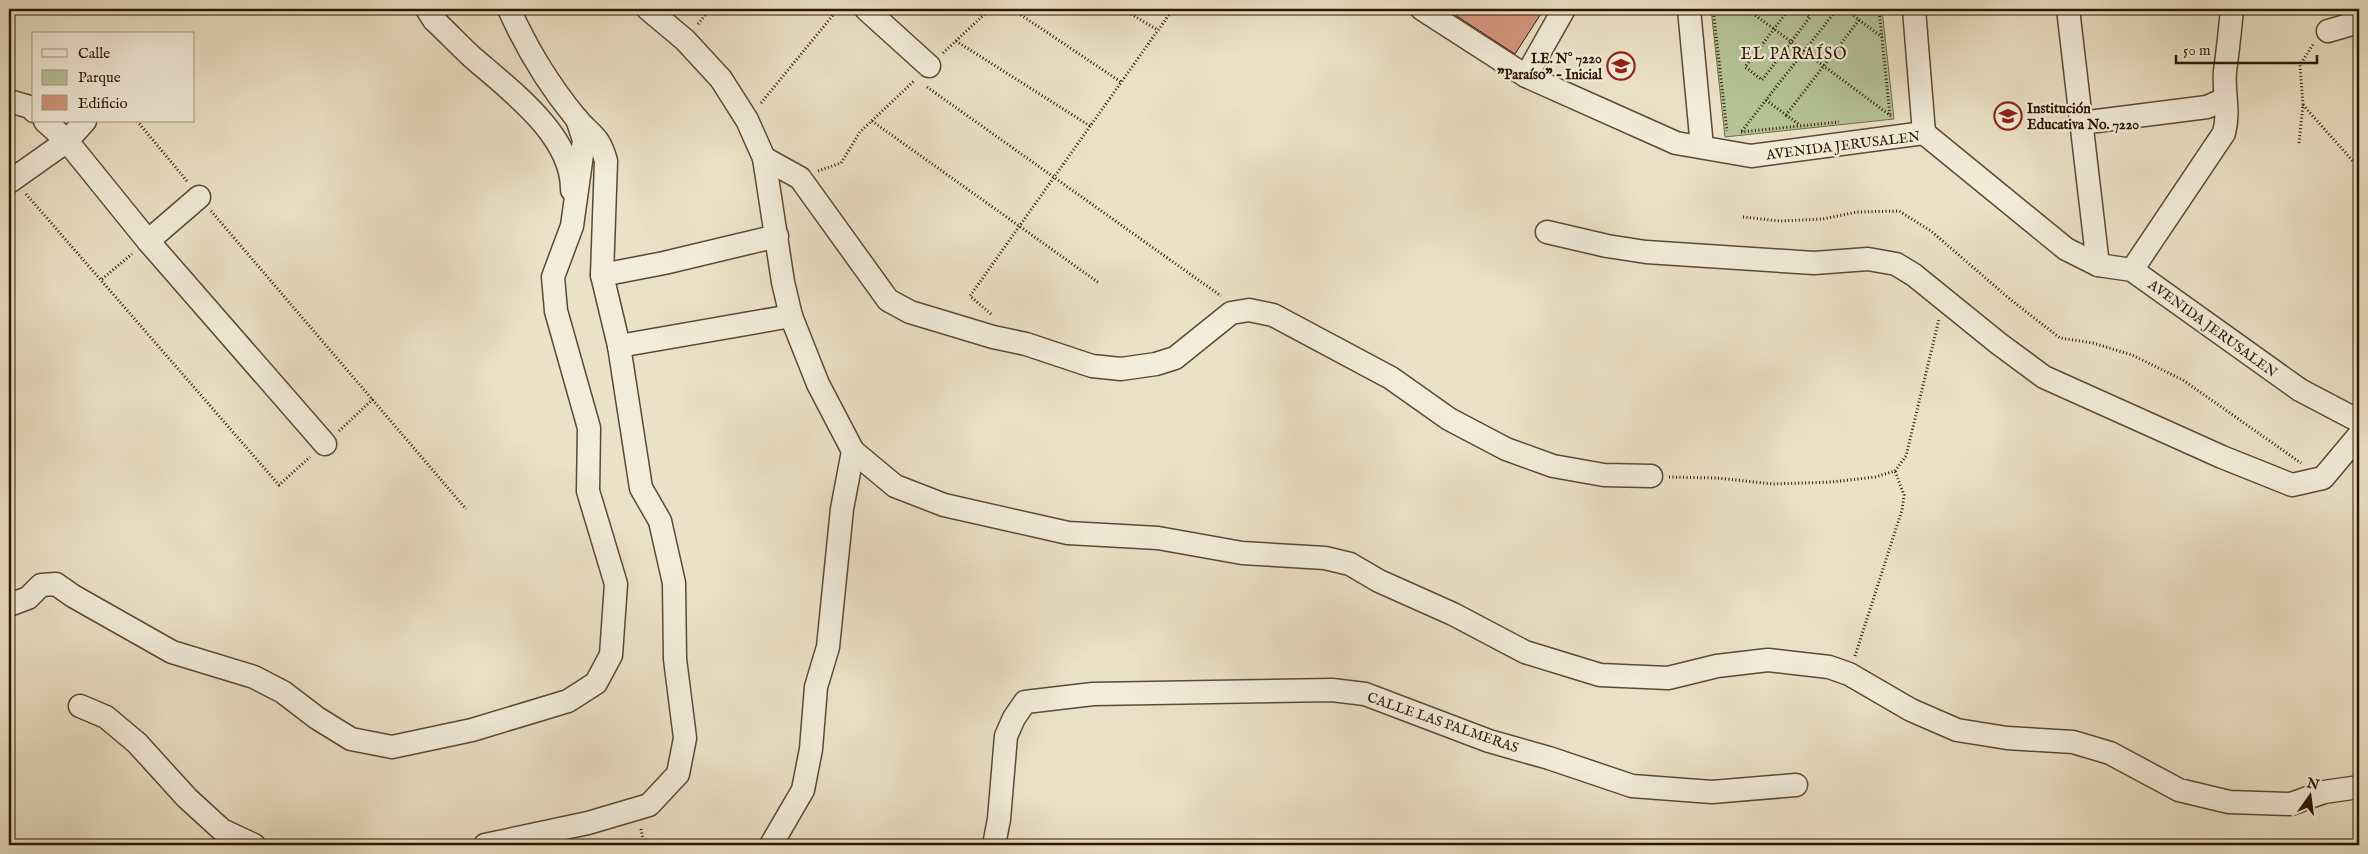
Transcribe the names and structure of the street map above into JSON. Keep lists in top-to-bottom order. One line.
{"streets":{"street":["AVENIDA JERUSALEN","CALLE LAS PALMERAS"]},"districts":["EL PARAÍSO"],"places":{"school or university":["I.E. N° 7220 \"Paraíso\" - Inicial","Institución Educativa No. 7220"]},"legend":["Calle","Parque","Edificio"],"scale_bar":"50 m","north":"top"}
